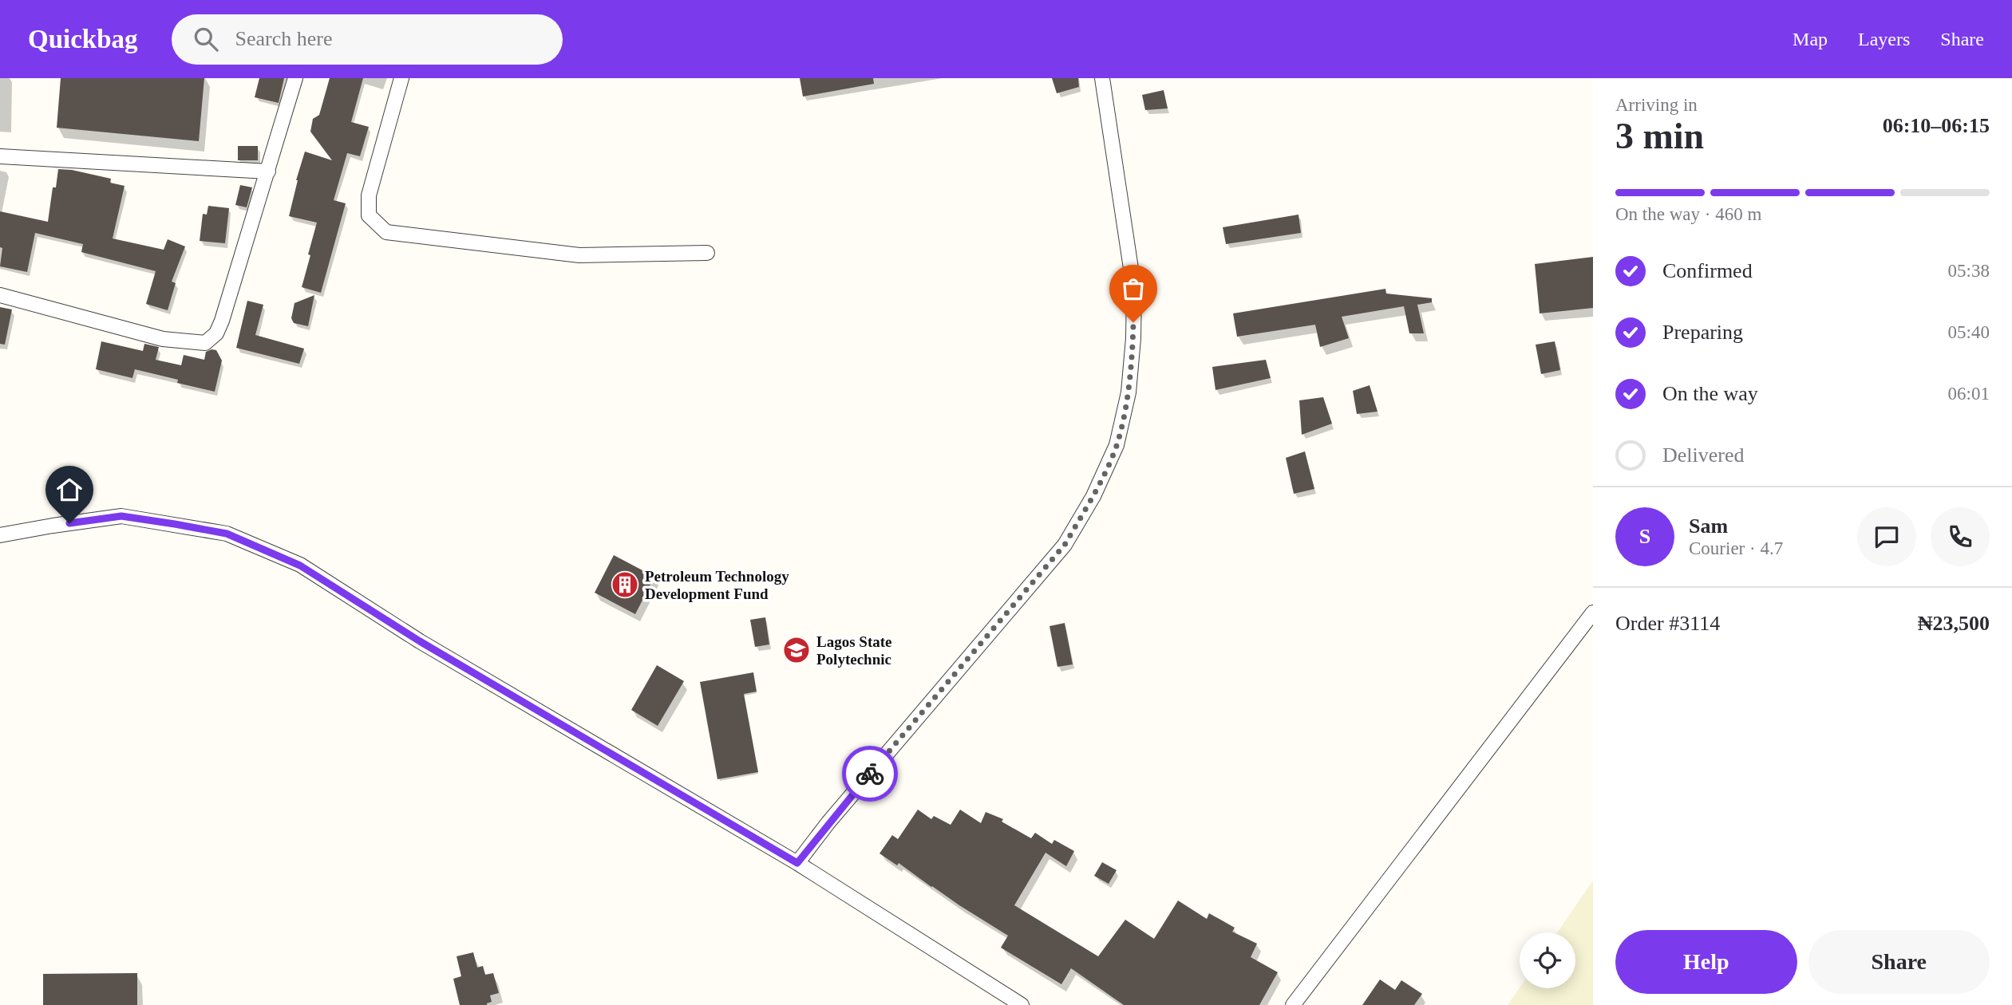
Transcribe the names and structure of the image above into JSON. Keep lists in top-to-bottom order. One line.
{"places":{"building":["Petroleum Technology Development Fund"],"school or university":["Lagos State Polytechnic"]},"page":{"header":"Quickbag","search":"Search here","nav":["Map","Layers","Share"],"heading":["3 min","Arriving in","06:10–06:15"],"panel":["Sam","Courier · 4.7","Order #3114","₦23,500"],"bar":"On the way · 460 m","list":[["Confirmed","05:38"],["Preparing","05:40"],["On the way","06:01"],"Delivered"],"round":"S","buttons":["Help","Share"]}}
